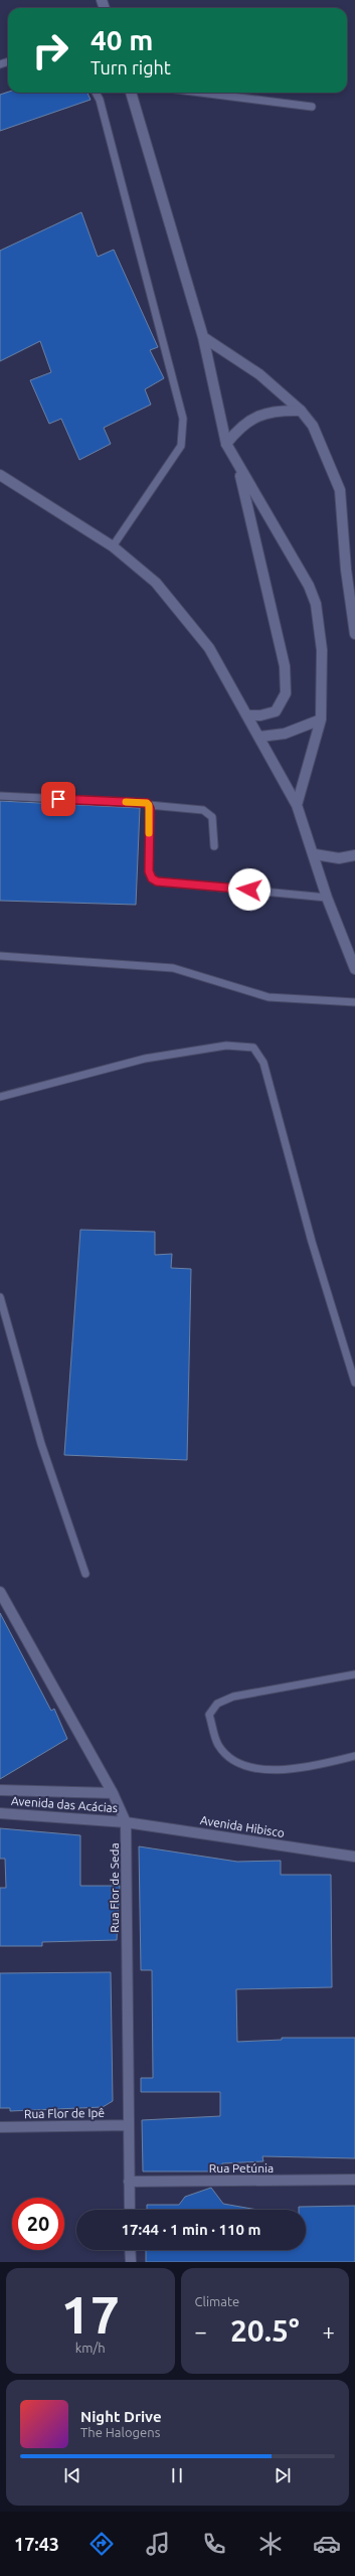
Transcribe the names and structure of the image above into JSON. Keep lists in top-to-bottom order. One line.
{"streets":{"street":["Avenida das Acácias","Avenida Hibisco","Rua Flor de Seda","Rua Flor de Ipê","Rua Petúnia"]},"crossings":[["Avenida das Acácias","Avenida Hibisco"],["Avenida das Acácias","Rua Flor de Seda"],["Avenida Hibisco","Rua Flor de Seda"],["Rua Flor de Seda","Rua Flor de Ipê"],["Rua Flor de Seda","Rua Petúnia"]],"page":{"turn":["40 m","Turn right"],"limit":"20","trip":"17:44 · 1 min · 110 m","tile":[["17","km/h"],"Climate"],"heat":["−","20.5°","+"],"song":["Night Drive","The Halogens"],"tabs":"17:43"}}
